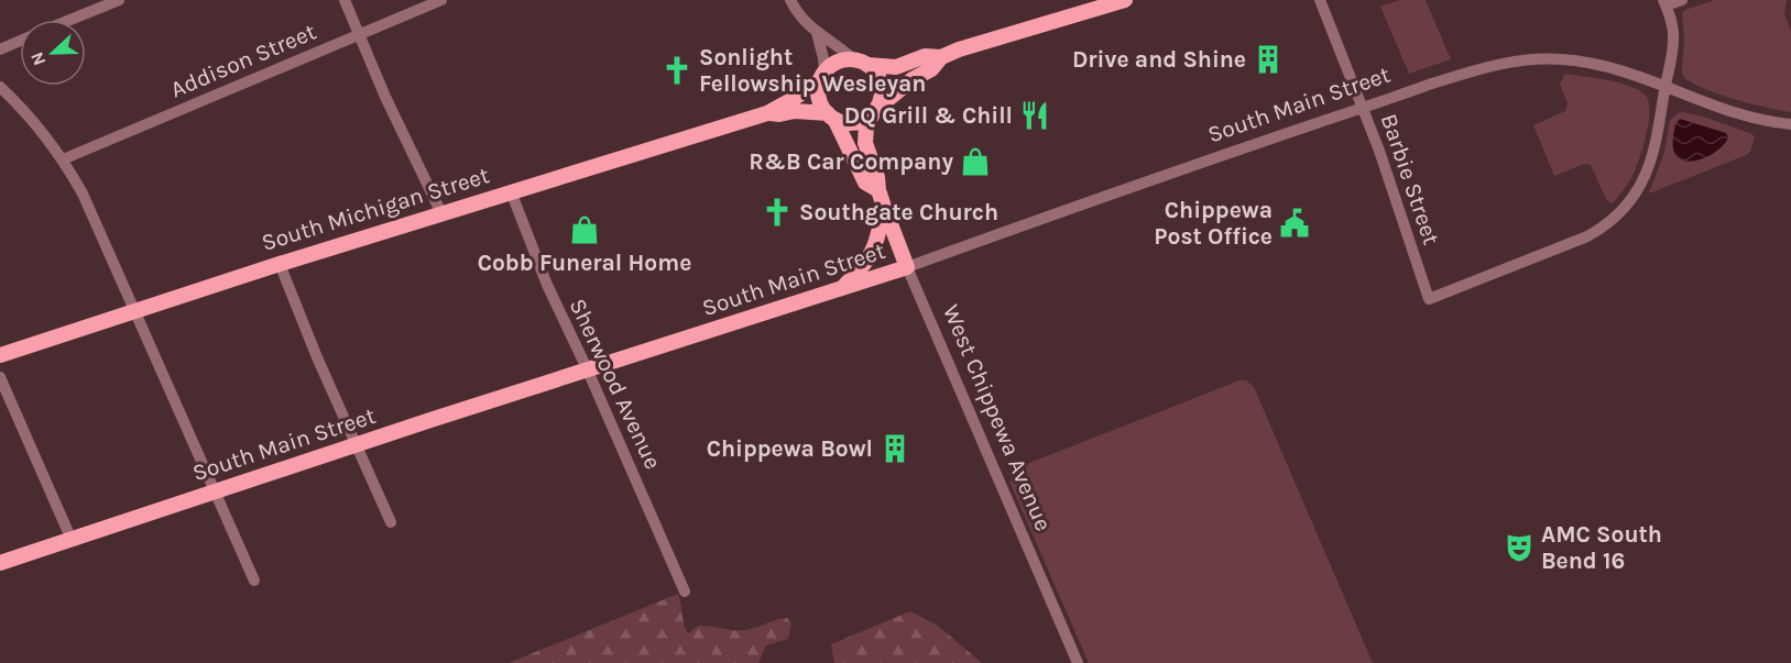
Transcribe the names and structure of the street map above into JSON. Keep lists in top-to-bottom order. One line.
{"streets":{"main road":["South Main Street","South Michigan Street","West Chippewa Avenue"],"street":["Addison Street","Barbie Street","Sherwood Avenue"]},"crossings":[["South Main Street","Barbie Street"],["South Main Street","Sherwood Avenue"],["South Main Street","West Chippewa Avenue"],["South Michigan Street","Sherwood Avenue"],["South Michigan Street","West Chippewa Avenue"]],"places":{"building":["Drive and Shine","Chippewa Bowl"],"church":["Sonlight Fellowship Wesleyan","Southgate Church"],"restaurant":["DQ Grill & Chill"],"shop":["R&B Car Company","Cobb Funeral Home"],"public building":["Chippewa Post Office"],"theatre":["AMC South Bend 16"]},"north":"left"}
